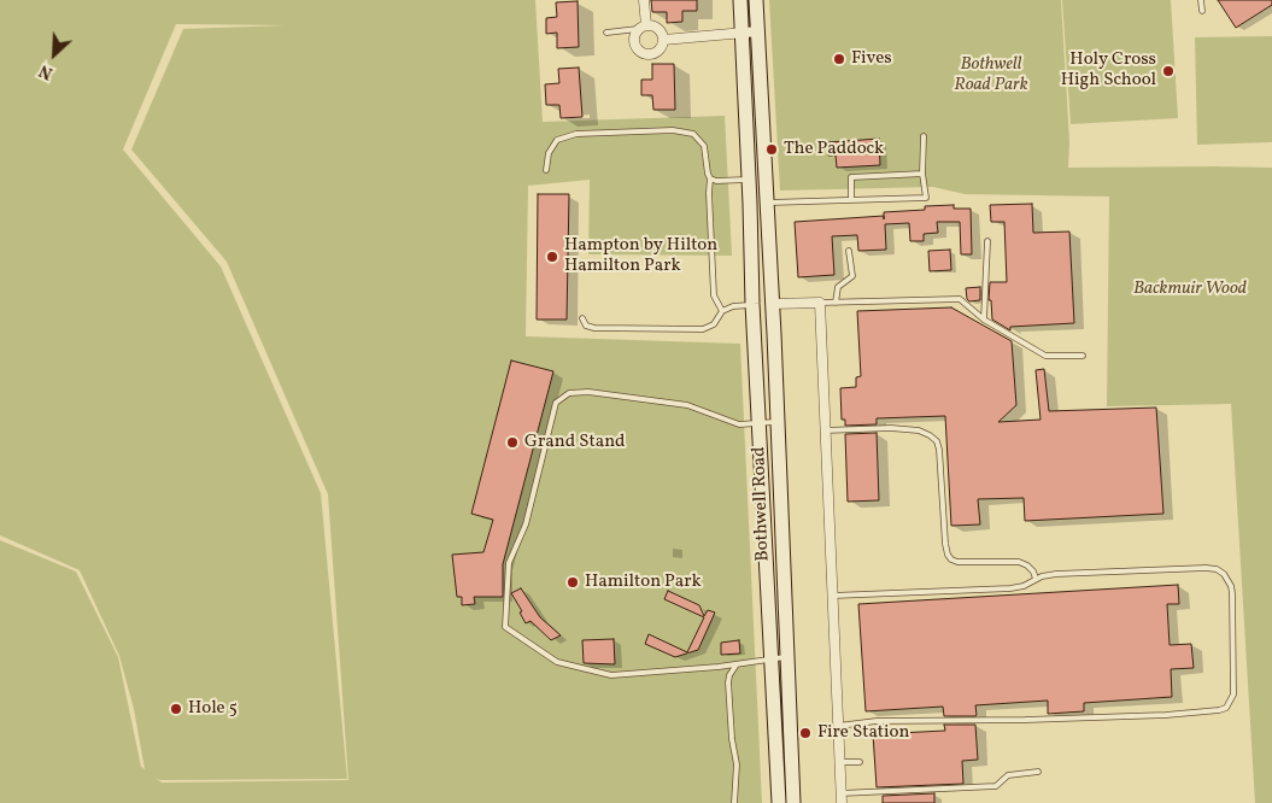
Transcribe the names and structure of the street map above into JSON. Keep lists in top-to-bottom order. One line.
{"streets":{"main road":["Bothwell Road"]},"parks":["Bothwell Road Park","Backmuir Wood"],"places":["Fives","Holy Cross High School","The Paddock","Hampton by Hilton Hamilton Park","Grand Stand","Hamilton Park","Hole 5","Fire Station"],"north":"bottom left"}
